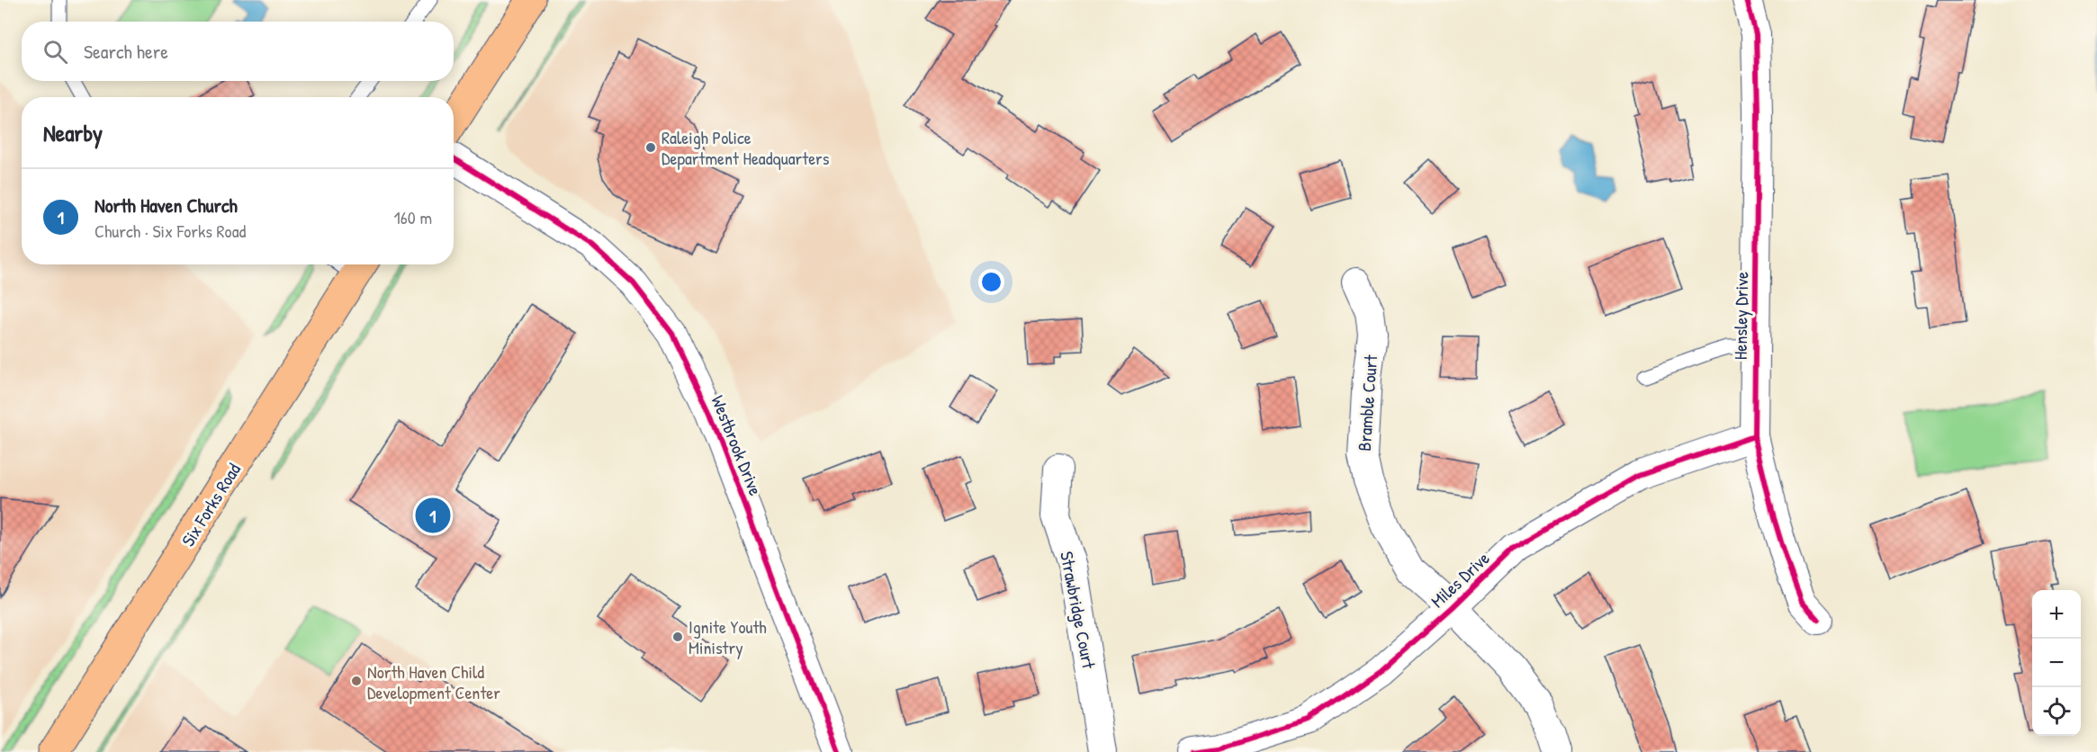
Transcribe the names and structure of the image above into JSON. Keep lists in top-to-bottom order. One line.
{"streets":{"main road":["Six Forks Road"],"street":["Hensley Drive","Bramble Court","Westbrook Drive","Miles Drive","Strawbridge Court"]},"crossings":[["Hensley Drive","Miles Drive"],["Bramble Court","Miles Drive"]],"places":["Raleigh Police Department Headquarters","Ignite Youth Ministry","North Haven Child Development Center"],"page":{"search":"Search here","heading":"Nearby","list":[{"mark":"1","name":"North Haven Church","note":"Church · Six Forks Road","value":"160 m"}],"pins":"1","map_buttons":["+","−"]}}
